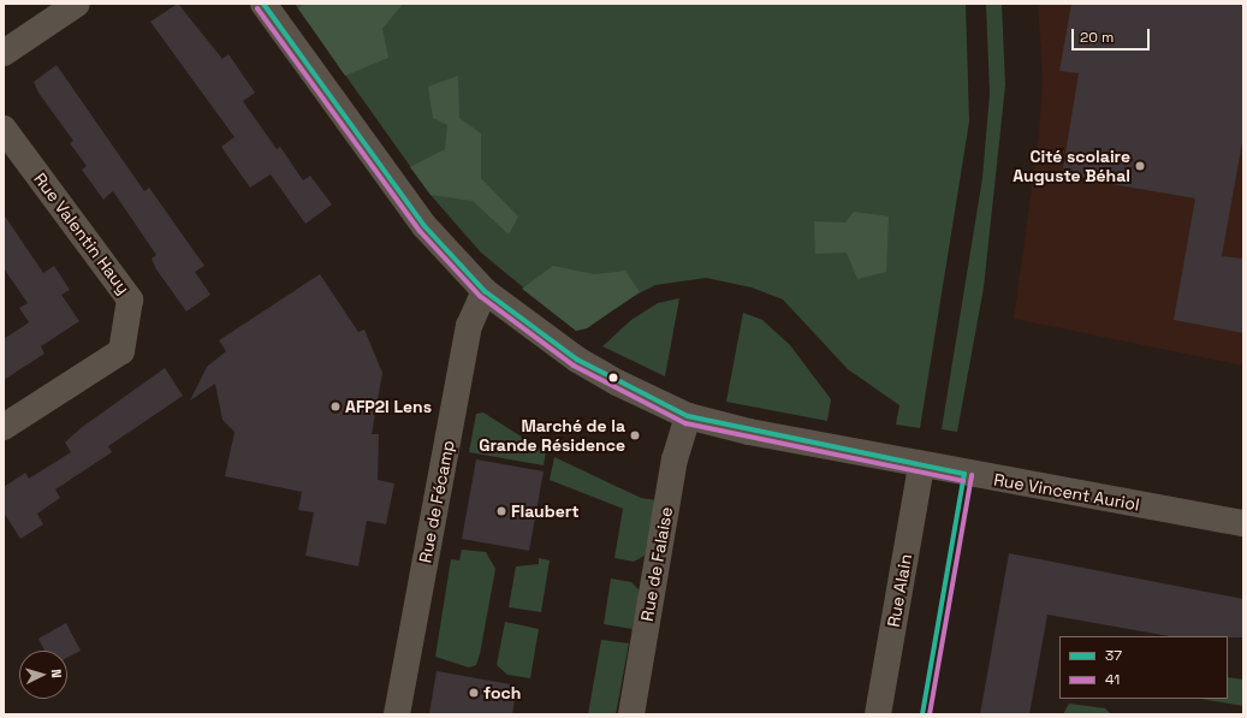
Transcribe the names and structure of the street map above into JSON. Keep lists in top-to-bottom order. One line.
{"streets":{"street":["Rue Valentin Hauy","Rue Vincent Auriol","Rue de Fécamp","Rue de Falaise","Rue Alain"]},"crossings":[["Rue Vincent Auriol","Rue de Fécamp"],["Rue Vincent Auriol","Rue de Falaise"],["Rue Vincent Auriol","Rue Alain"]],"places":["Cité scolaire Auguste Béhal","AFP2I Lens","Marché de la Grande Résidence","Flaubert","foch"],"lines":["transit line 37","transit line 41"],"legend":["37","41"],"scale_bar":"20 m","north":"right"}
